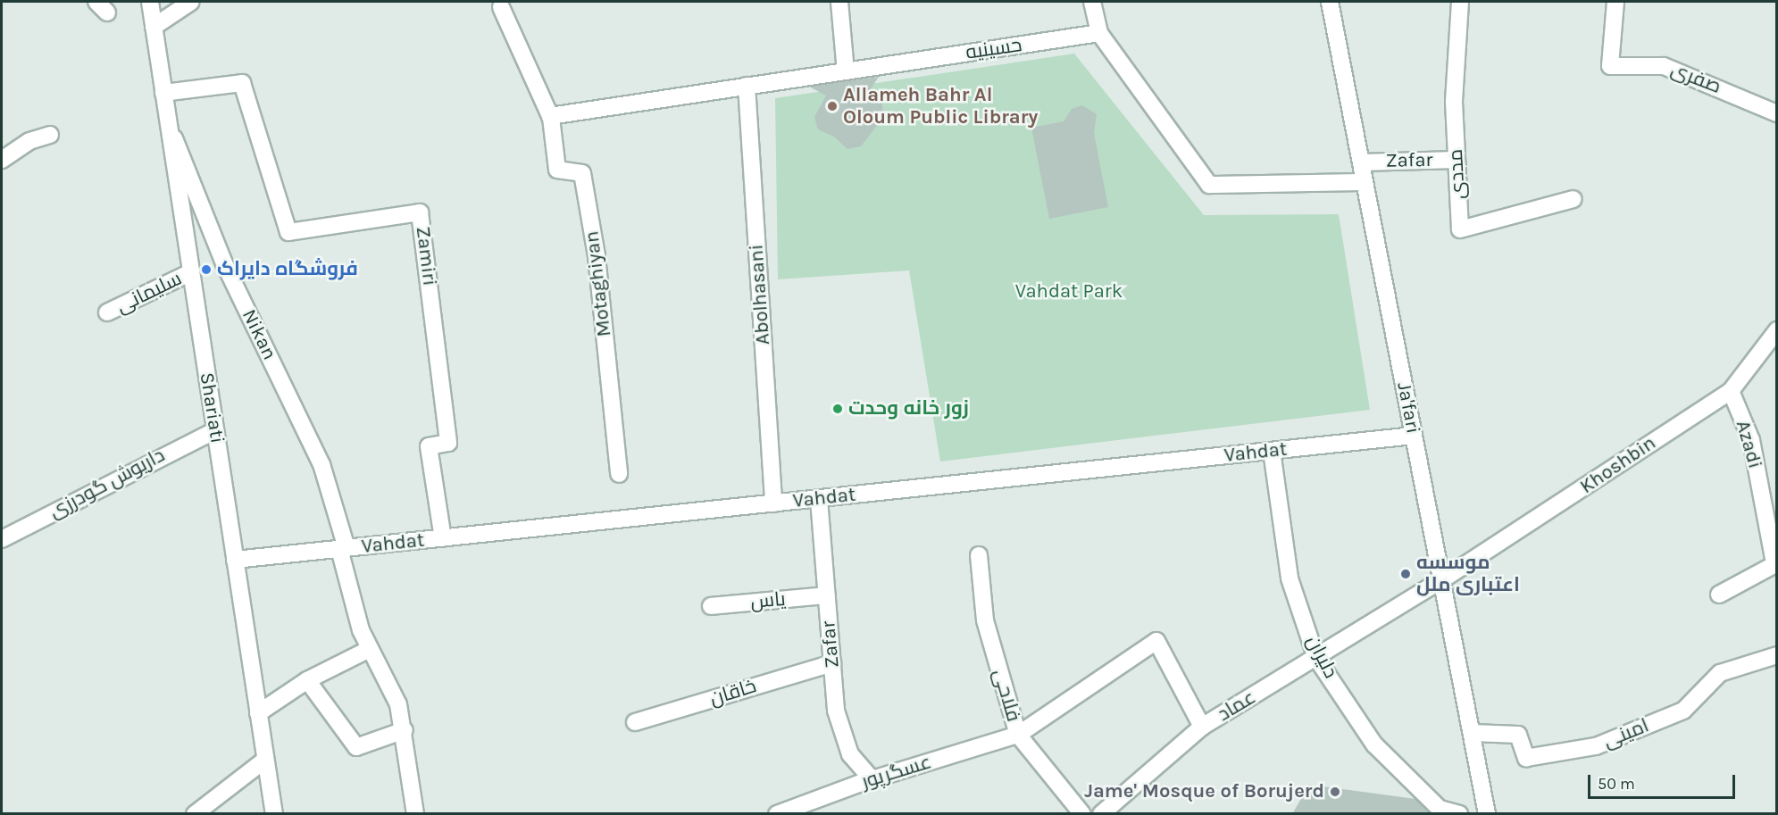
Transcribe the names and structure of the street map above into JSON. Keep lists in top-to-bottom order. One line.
{"streets":{"street":["حسینیه","صفری","Zafar","مددی","Zamiri","Motaghiyan","سلیمانی","Abolhasani","Nikan","Shariati","Ja'fari","Azadi","Vahdat","Khoshbin","داریوش گودرزی","یاس","دلیران","خاقان","فلاحی","عماد","امینی","عسگرپور"]},"crossings":[["حسینیه","Motaghiyan"],["حسینیه","Abolhasani"],["Zafar","مددی"],["Zafar","Ja'fari"],["Zafar","Vahdat"],["Zafar","یاس"],["Zafar","خاقان"],["Zafar","عسگرپور"],["Zamiri","Shariati"],["Zamiri","Vahdat"],["سلیمانی","Shariati"],["Abolhasani","Vahdat"],["Nikan","Shariati"],["Nikan","Vahdat"],["Shariati","Vahdat"],["Shariati","داریوش گودرزی"],["Ja'fari","Vahdat"],["Ja'fari","Khoshbin"],["Ja'fari","عماد"],["Ja'fari","امینی"],["Azadi","Khoshbin"],["Vahdat","دلیران"],["Khoshbin","عماد"],["دلیران","عماد"],["فلاحی","عماد"],["فلاحی","عسگرپور"],["عماد","عسگرپور"]],"parks":["Vahdat Park"],"places":["Allameh Bahr Al Oloum Public Library","فروشگاه دایراک","زور خانه وحدت","موسسه اعتباری ملل","Jame' Mosque of Borujerd"],"scale_bar":"50 m"}
